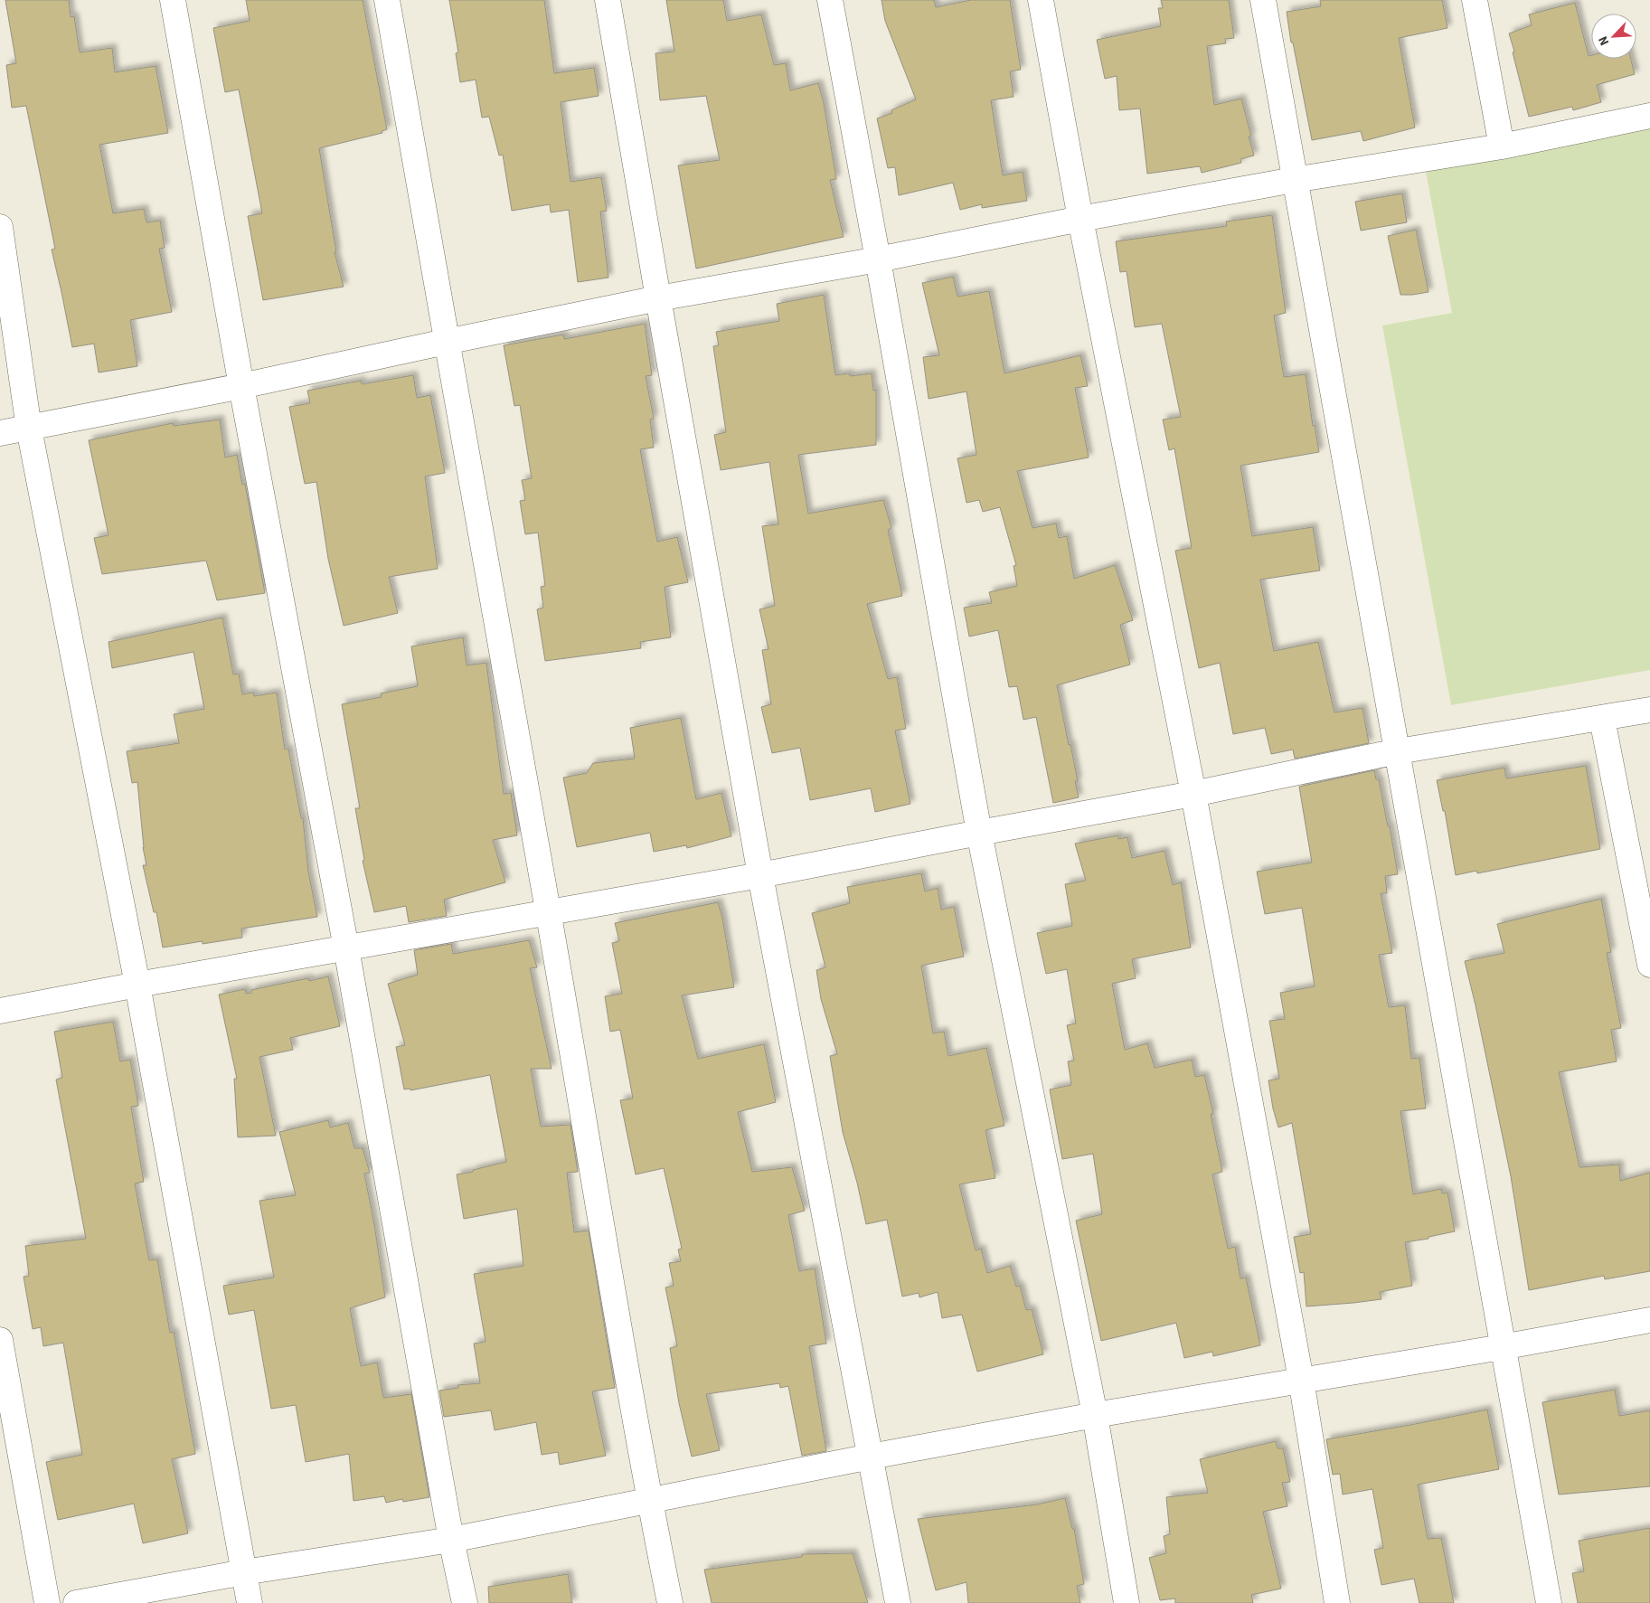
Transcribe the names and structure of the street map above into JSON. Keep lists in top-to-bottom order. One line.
{"north":"bottom left"}
